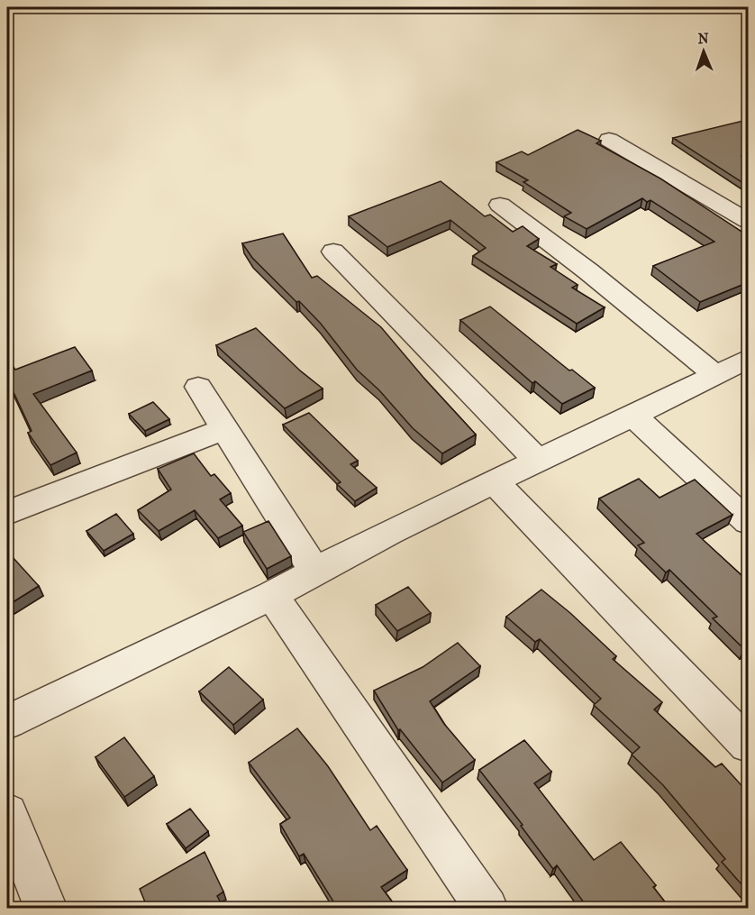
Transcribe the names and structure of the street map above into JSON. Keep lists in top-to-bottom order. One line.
{"north":"top"}
